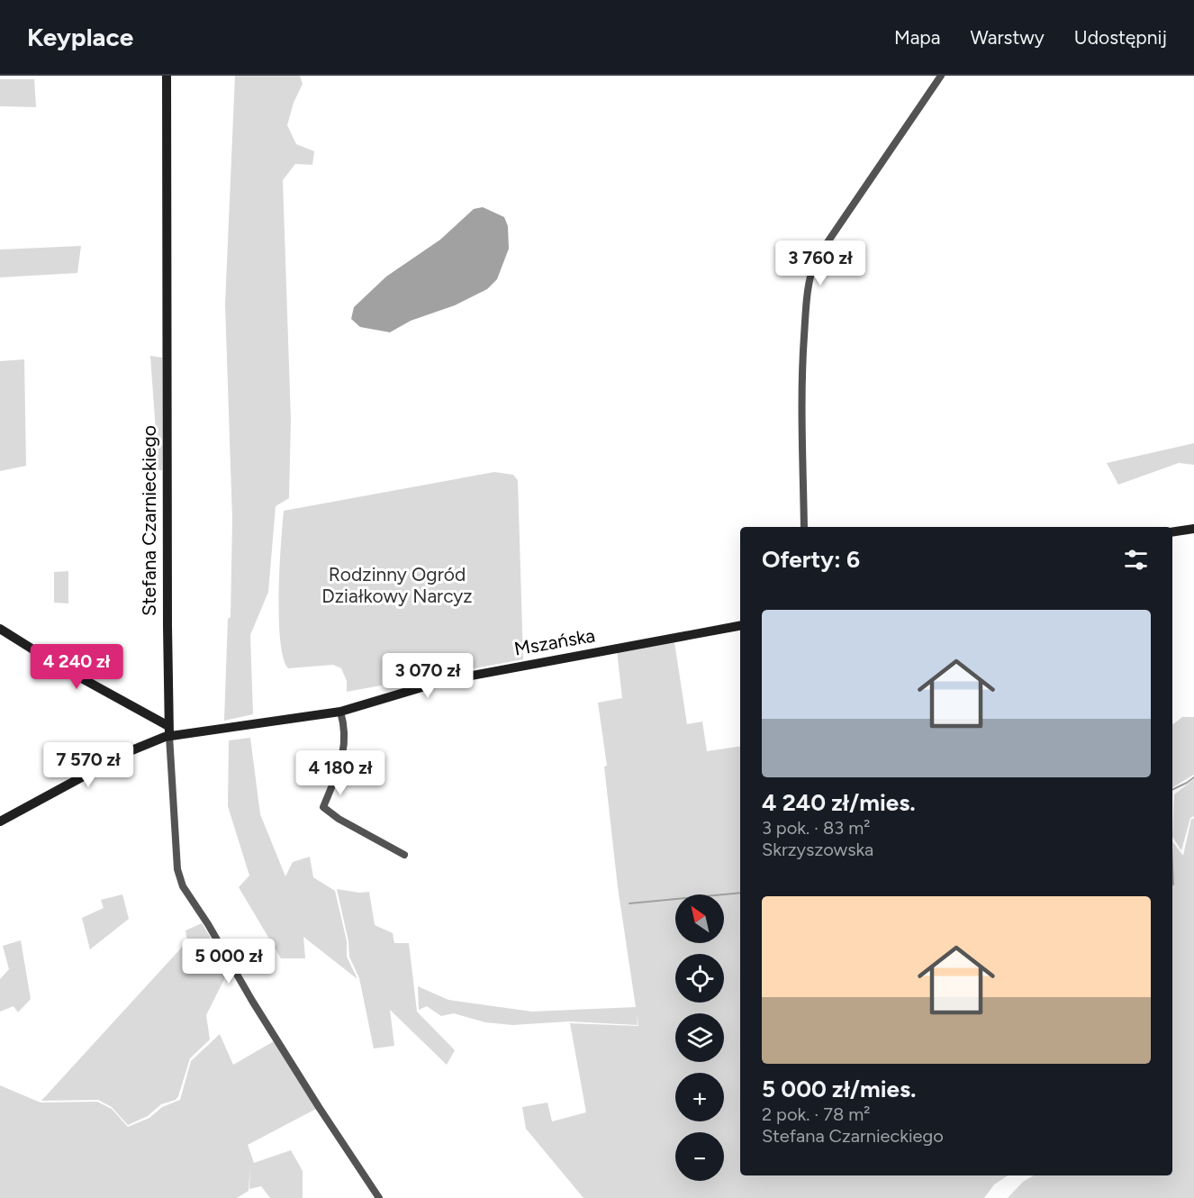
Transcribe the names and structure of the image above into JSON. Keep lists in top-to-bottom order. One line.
{"streets":{"street":["Stefana Czarnieckiego","Mszańska"]},"crossings":[["Stefana Czarnieckiego","Mszańska"]],"parks":["Rodzinny Ogród Działkowy Narcyz"],"north":"top left","page":{"header":"Keyplace","nav":["Mapa","Warstwy","Udostępnij"],"price":["3 760 zł","4 240 zł","3 070 zł","7 570 zł","4 180 zł","5 000 zł"],"heading":"Oferty: 6","list":[{"name":"4 240 zł/mies.","note":"3 pok. · 83 m² · Skrzyszowska"},{"name":"5 000 zł/mies.","note":"2 pok. · 78 m² · Stefana Czarnieckiego"}],"map_buttons":["+","−"]}}
